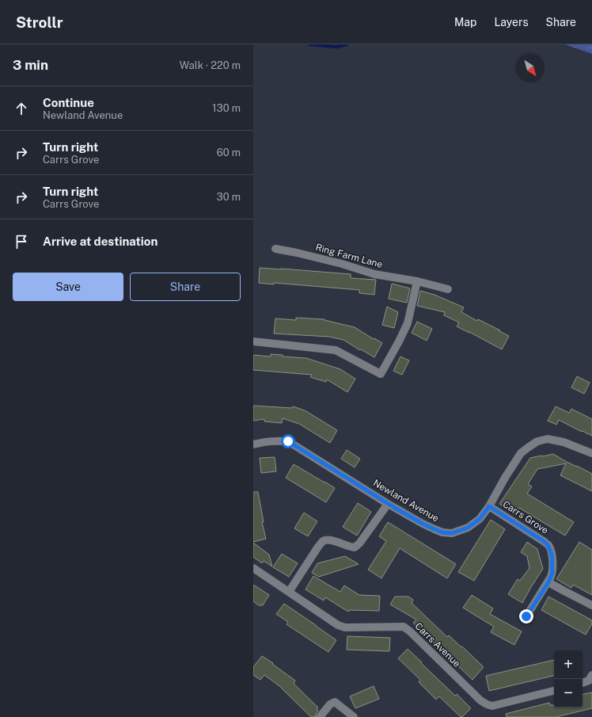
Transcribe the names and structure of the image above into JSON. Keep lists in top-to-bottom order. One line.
{"streets":{"street":["Ring Farm Lane","Newland Avenue","Carrs Grove","Carrs Avenue"]},"crossings":[["Newland Avenue","Carrs Grove"]],"north":"bottom right","page":{"header":"Strollr","nav":["Map","Layers","Share"],"heading":["3 min","Walk · 220 m"],"list":[["Continue","Newland Avenue","130 m"],["Turn right","Carrs Grove","60 m"],["Turn right","Carrs Grove","30 m"],"Arrive at destination"],"buttons":["Save","Share"],"map_buttons":["+","−"]}}
